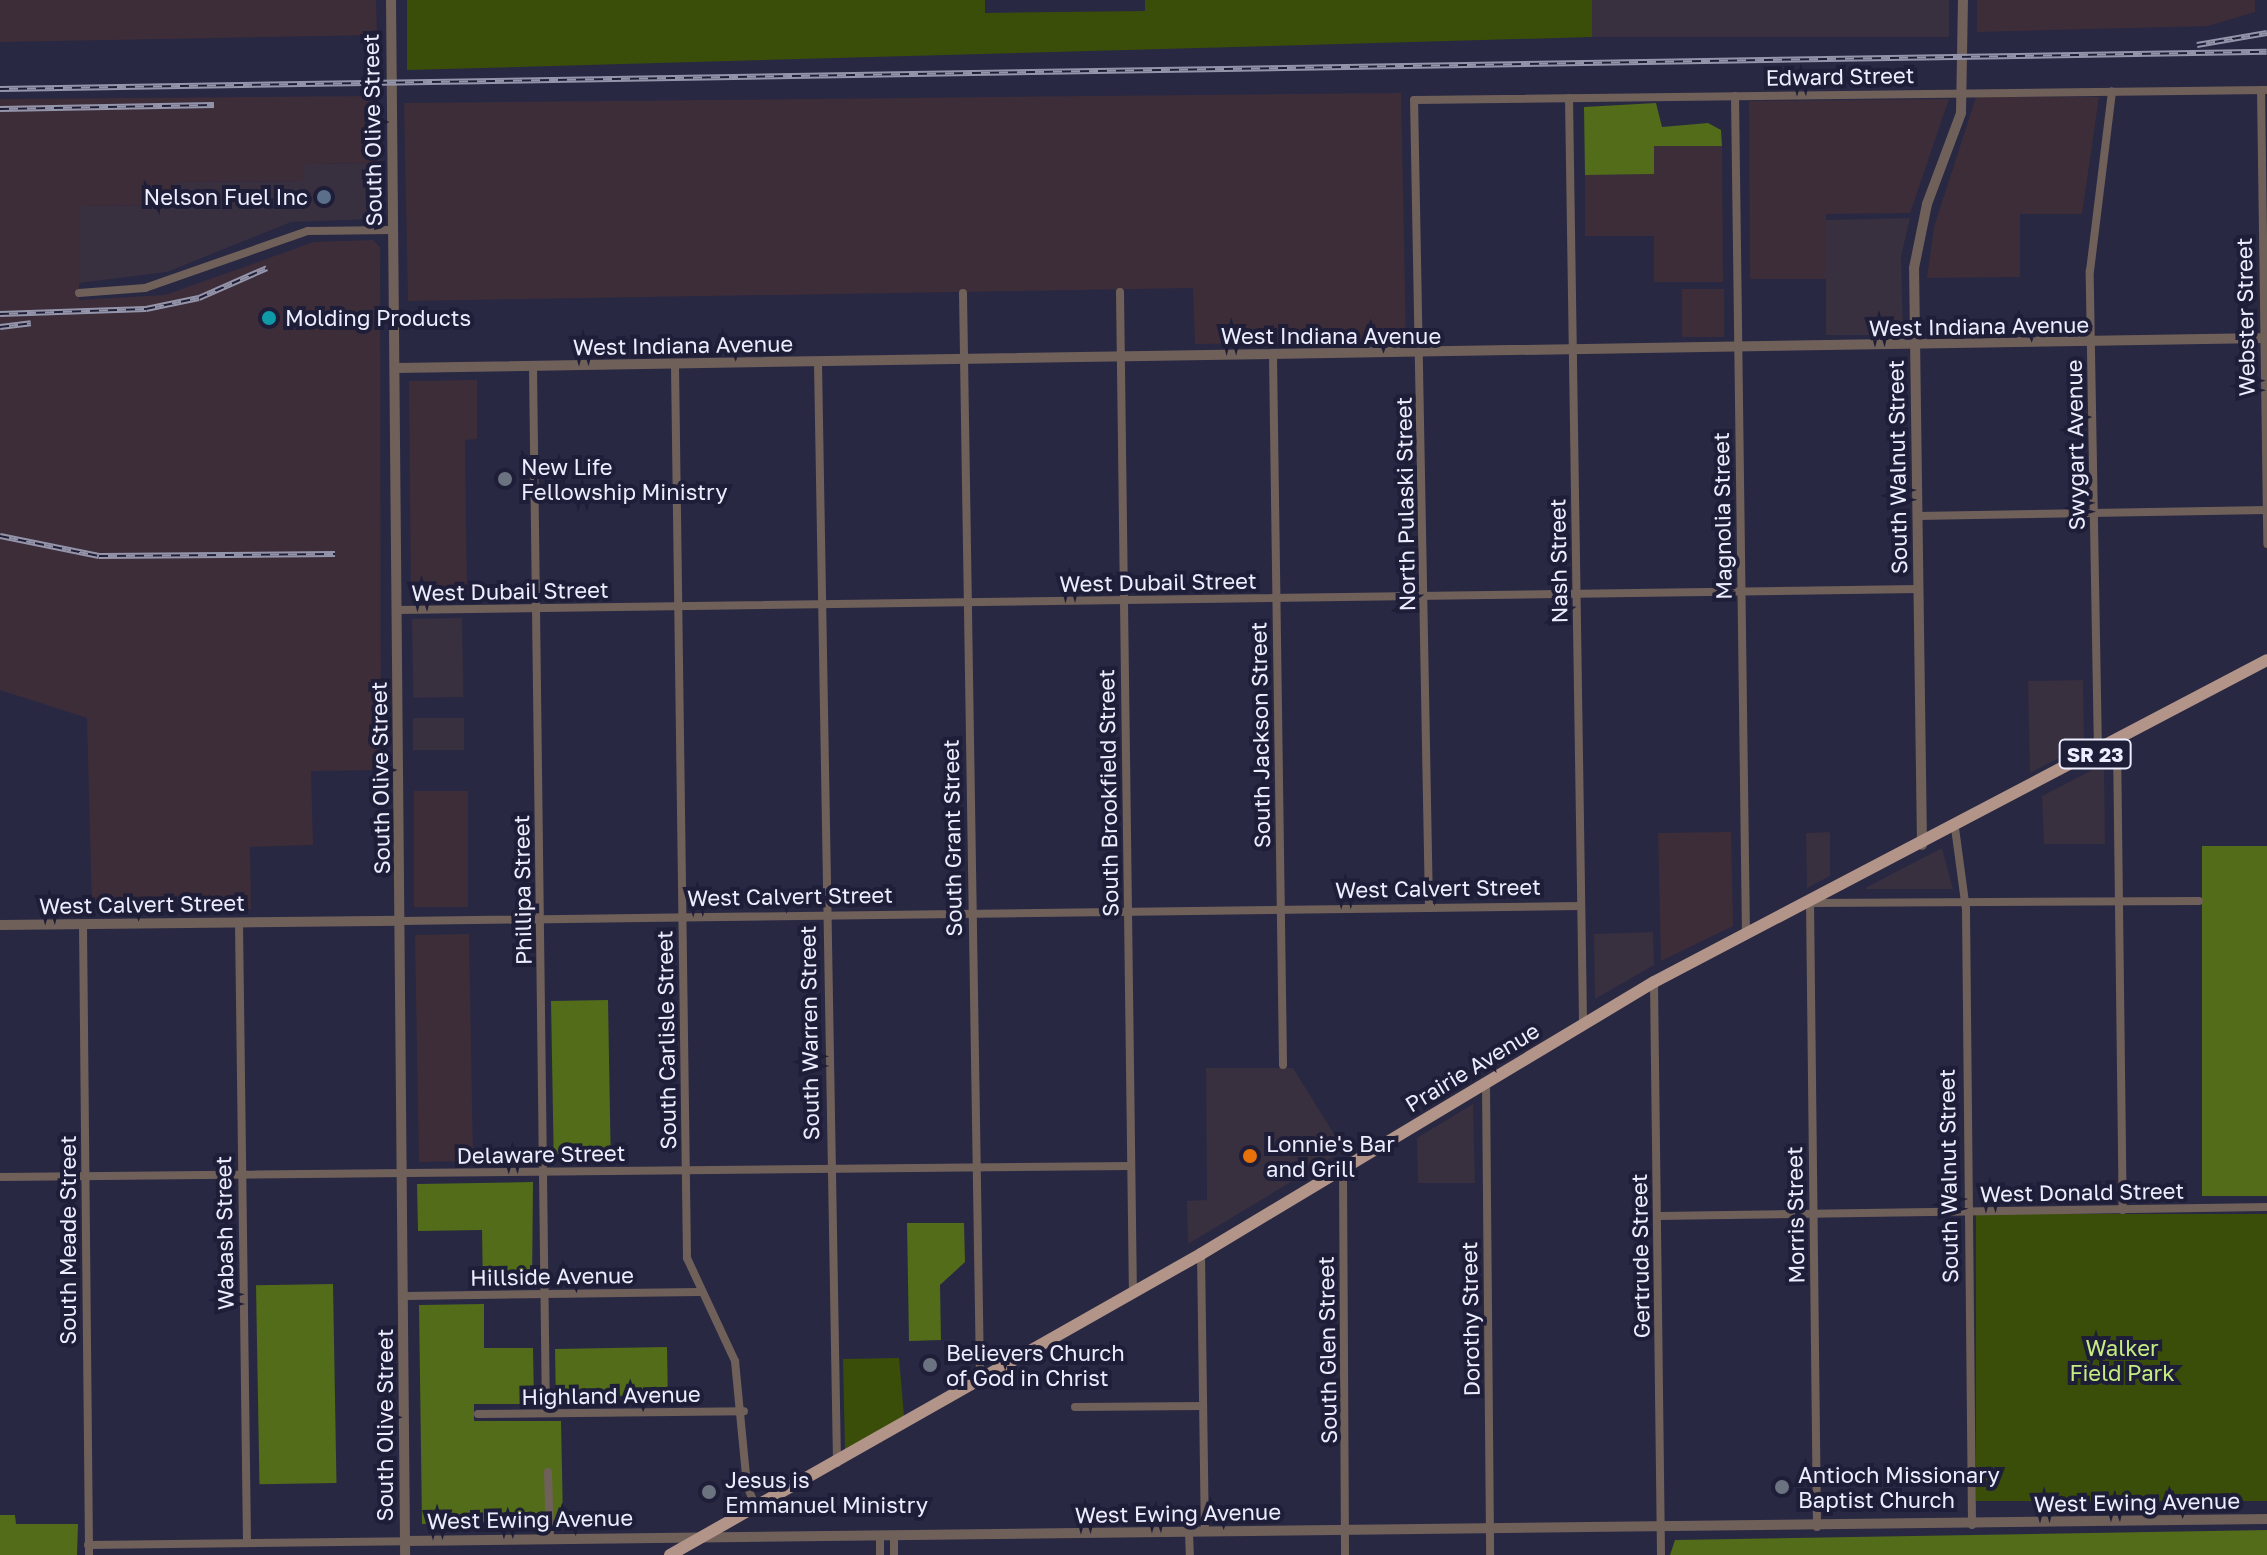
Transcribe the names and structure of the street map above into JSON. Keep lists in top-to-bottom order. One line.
{"streets":{"main road":["SR 23","Prairie Avenue"],"street":["Edward Street","South Olive Street","Webster Street","West Indiana Avenue","Swygart Avenue","South Walnut Street","North Pulaski Street","Magnolia Street","Nash Street","West Dubail Street","South Jackson Street","South Brookfield Street","South Grant Street","West Calvert Street","Phillipa Street","South Warren Street","South Carlisle Street","Delaware Street","West Donald Street","Morris Street","Wabash Street","South Meade Street","Gertrude Street","Hillside Avenue","Dorothy Street","South Glen Street","Highland Avenue","West Ewing Avenue"]},"crossings":[["Edward Street","Webster Street"],["Edward Street","Swygart Avenue"],["Edward Street","South Walnut Street"],["Edward Street","North Pulaski Street"],["Edward Street","Magnolia Street"],["Edward Street","Nash Street"],["South Olive Street","West Indiana Avenue"],["South Olive Street","West Dubail Street"],["South Olive Street","West Calvert Street"],["South Olive Street","Delaware Street"],["South Olive Street","Hillside Avenue"],["South Olive Street","West Ewing Avenue"],["Webster Street","West Indiana Avenue"],["West Indiana Avenue","Swygart Avenue"],["West Indiana Avenue","South Walnut Street"],["West Indiana Avenue","North Pulaski Street"],["West Indiana Avenue","Magnolia Street"],["West Indiana Avenue","Nash Street"],["West Indiana Avenue","South Jackson Street"],["West Indiana Avenue","South Brookfield Street"],["West Indiana Avenue","South Grant Street"],["West Indiana Avenue","Phillipa Street"],["West Indiana Avenue","South Warren Street"],["West Indiana Avenue","South Carlisle Street"],["Swygart Avenue","Prairie Avenue"],["South Walnut Street","West Dubail Street"],["South Walnut Street","Prairie Avenue"],["South Walnut Street","West Donald Street"],["South Walnut Street","West Ewing Avenue"],["North Pulaski Street","West Dubail Street"],["North Pulaski Street","West Calvert Street"],["Magnolia Street","West Dubail Street"],["Magnolia Street","Prairie Avenue"],["Nash Street","West Dubail Street"],["Nash Street","West Calvert Street"],["Nash Street","Prairie Avenue"],["West Dubail Street","South Jackson Street"],["West Dubail Street","South Brookfield Street"],["West Dubail Street","South Grant Street"],["West Dubail Street","Phillipa Street"],["West Dubail Street","South Warren Street"],["West Dubail Street","South Carlisle Street"],["South Jackson Street","West Calvert Street"],["South Brookfield Street","West Calvert Street"],["South Brookfield Street","Prairie Avenue"],["South Brookfield Street","Delaware Street"],["South Grant Street","West Calvert Street"],["South Grant Street","Prairie Avenue"],["South Grant Street","Delaware Street"],["West Calvert Street","Phillipa Street"],["West Calvert Street","South Warren Street"],["West Calvert Street","South Carlisle Street"],["West Calvert Street","Wabash Street"],["West Calvert Street","South Meade Street"],["Phillipa Street","Delaware Street"],["Phillipa Street","Hillside Avenue"],["Phillipa Street","Highland Avenue"],["South Warren Street","Prairie Avenue"],["South Warren Street","Delaware Street"],["South Carlisle Street","Prairie Avenue"],["South Carlisle Street","Delaware Street"],["South Carlisle Street","Hillside Avenue"],["South Carlisle Street","Highland Avenue"],["Prairie Avenue","Morris Street"],["Prairie Avenue","Gertrude Street"],["Prairie Avenue","Dorothy Street"],["Prairie Avenue","South Glen Street"],["Prairie Avenue","West Ewing Avenue"],["Delaware Street","Wabash Street"],["Delaware Street","South Meade Street"],["West Donald Street","Morris Street"],["West Donald Street","Gertrude Street"],["Morris Street","West Ewing Avenue"],["Wabash Street","West Ewing Avenue"],["South Meade Street","West Ewing Avenue"],["Gertrude Street","West Ewing Avenue"],["Dorothy Street","West Ewing Avenue"],["South Glen Street","West Ewing Avenue"]],"parks":["Walker Field Park"],"places":["Nelson Fuel Inc","Molding Products","New Life Fellowship Ministry","Lonnie's Bar and Grill","Believers Church of God in Christ","Antioch Missionary Baptist Church","Jesus is Emmanuel Ministry"]}
